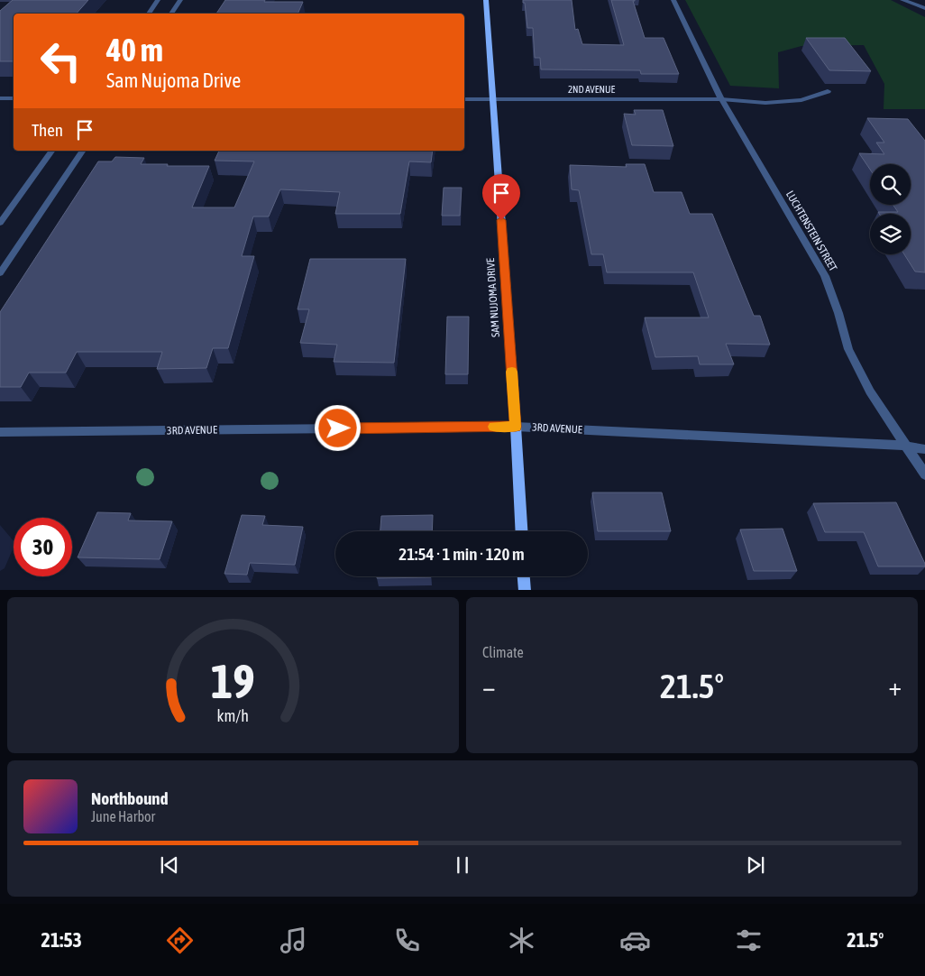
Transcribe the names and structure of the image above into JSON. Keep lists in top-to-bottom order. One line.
{"streets":{"main road":["SAM NUJOMA DRIVE"],"street":["2ND AVENUE","LUCHTENSTEIN STREET","3RD AVENUE"]},"crossings":[["2ND AVENUE","LUCHTENSTEIN STREET"],["2ND AVENUE","SAM NUJOMA DRIVE"],["LUCHTENSTEIN STREET","3RD AVENUE"],["SAM NUJOMA DRIVE","3RD AVENUE"]],"page":{"turn":["40 m","Sam Nujoma Drive"],"then":"Then","limit":"30","trip":"21:54 · 1 min · 120 m","tile":"Climate","heat":["−","21.5°","+"],"song":["Northbound","June Harbor"],"tabs":["21:53","21.5°"],"gauge":["19","km/h"]}}
